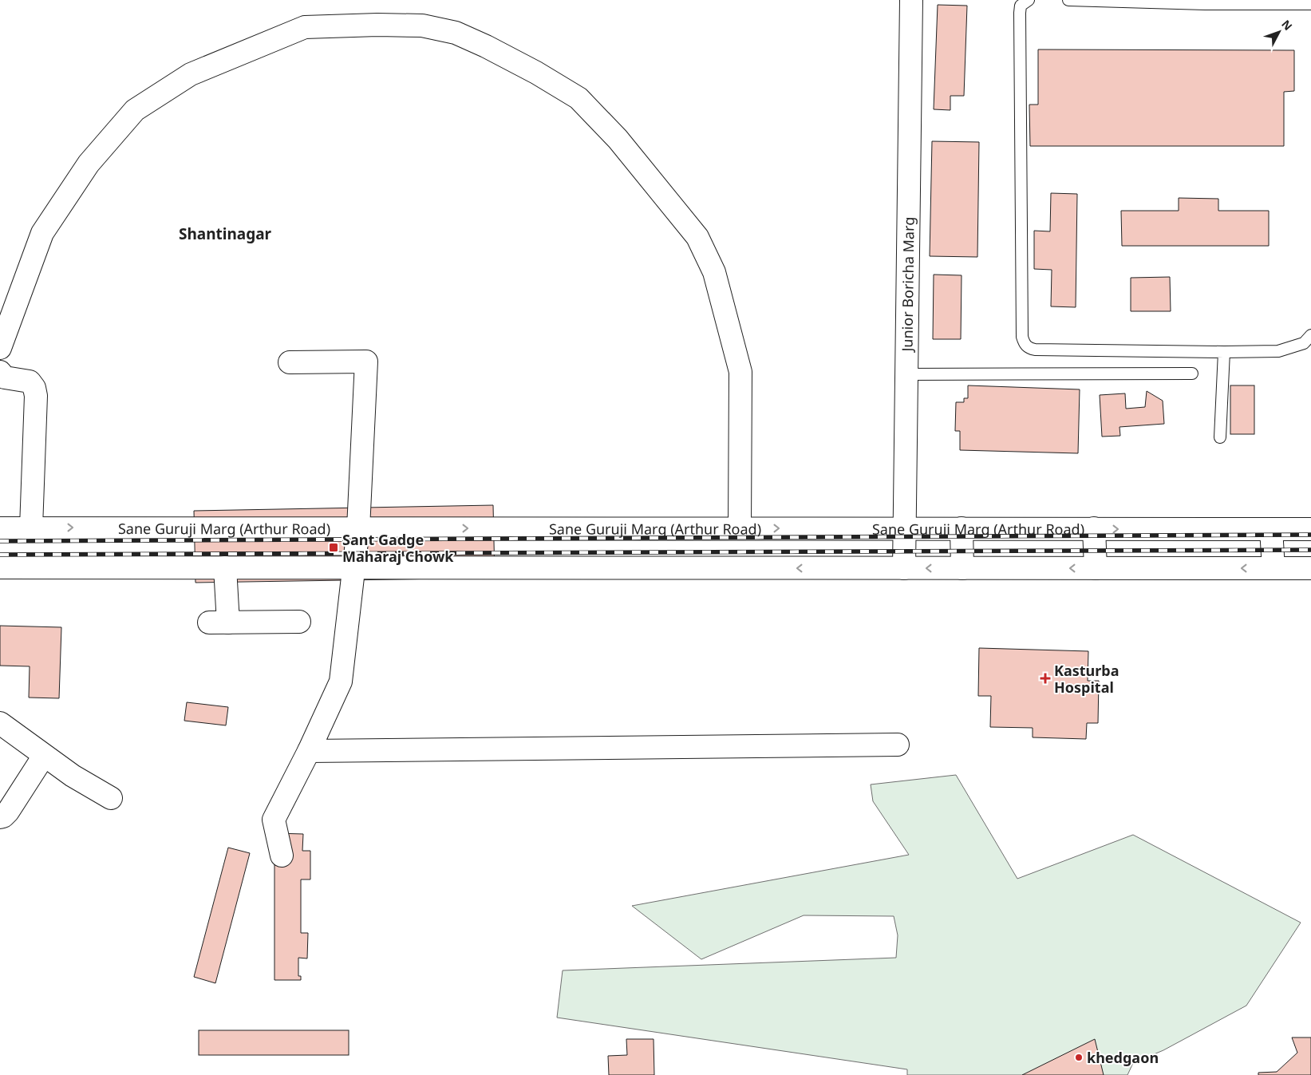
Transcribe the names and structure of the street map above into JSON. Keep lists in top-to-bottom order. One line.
{"streets":{"street":["Junior Boricha Marg","Sane Guruji Marg (Arthur Road)"]},"crossings":[["Junior Boricha Marg","Sane Guruji Marg (Arthur Road)"]],"districts":["Shantinagar"],"places":{"transit":["Sant Gadge Maharaj Chowk"],"health":["Kasturba Hospital"],"other":["khedgaon"]},"north":"top right"}
